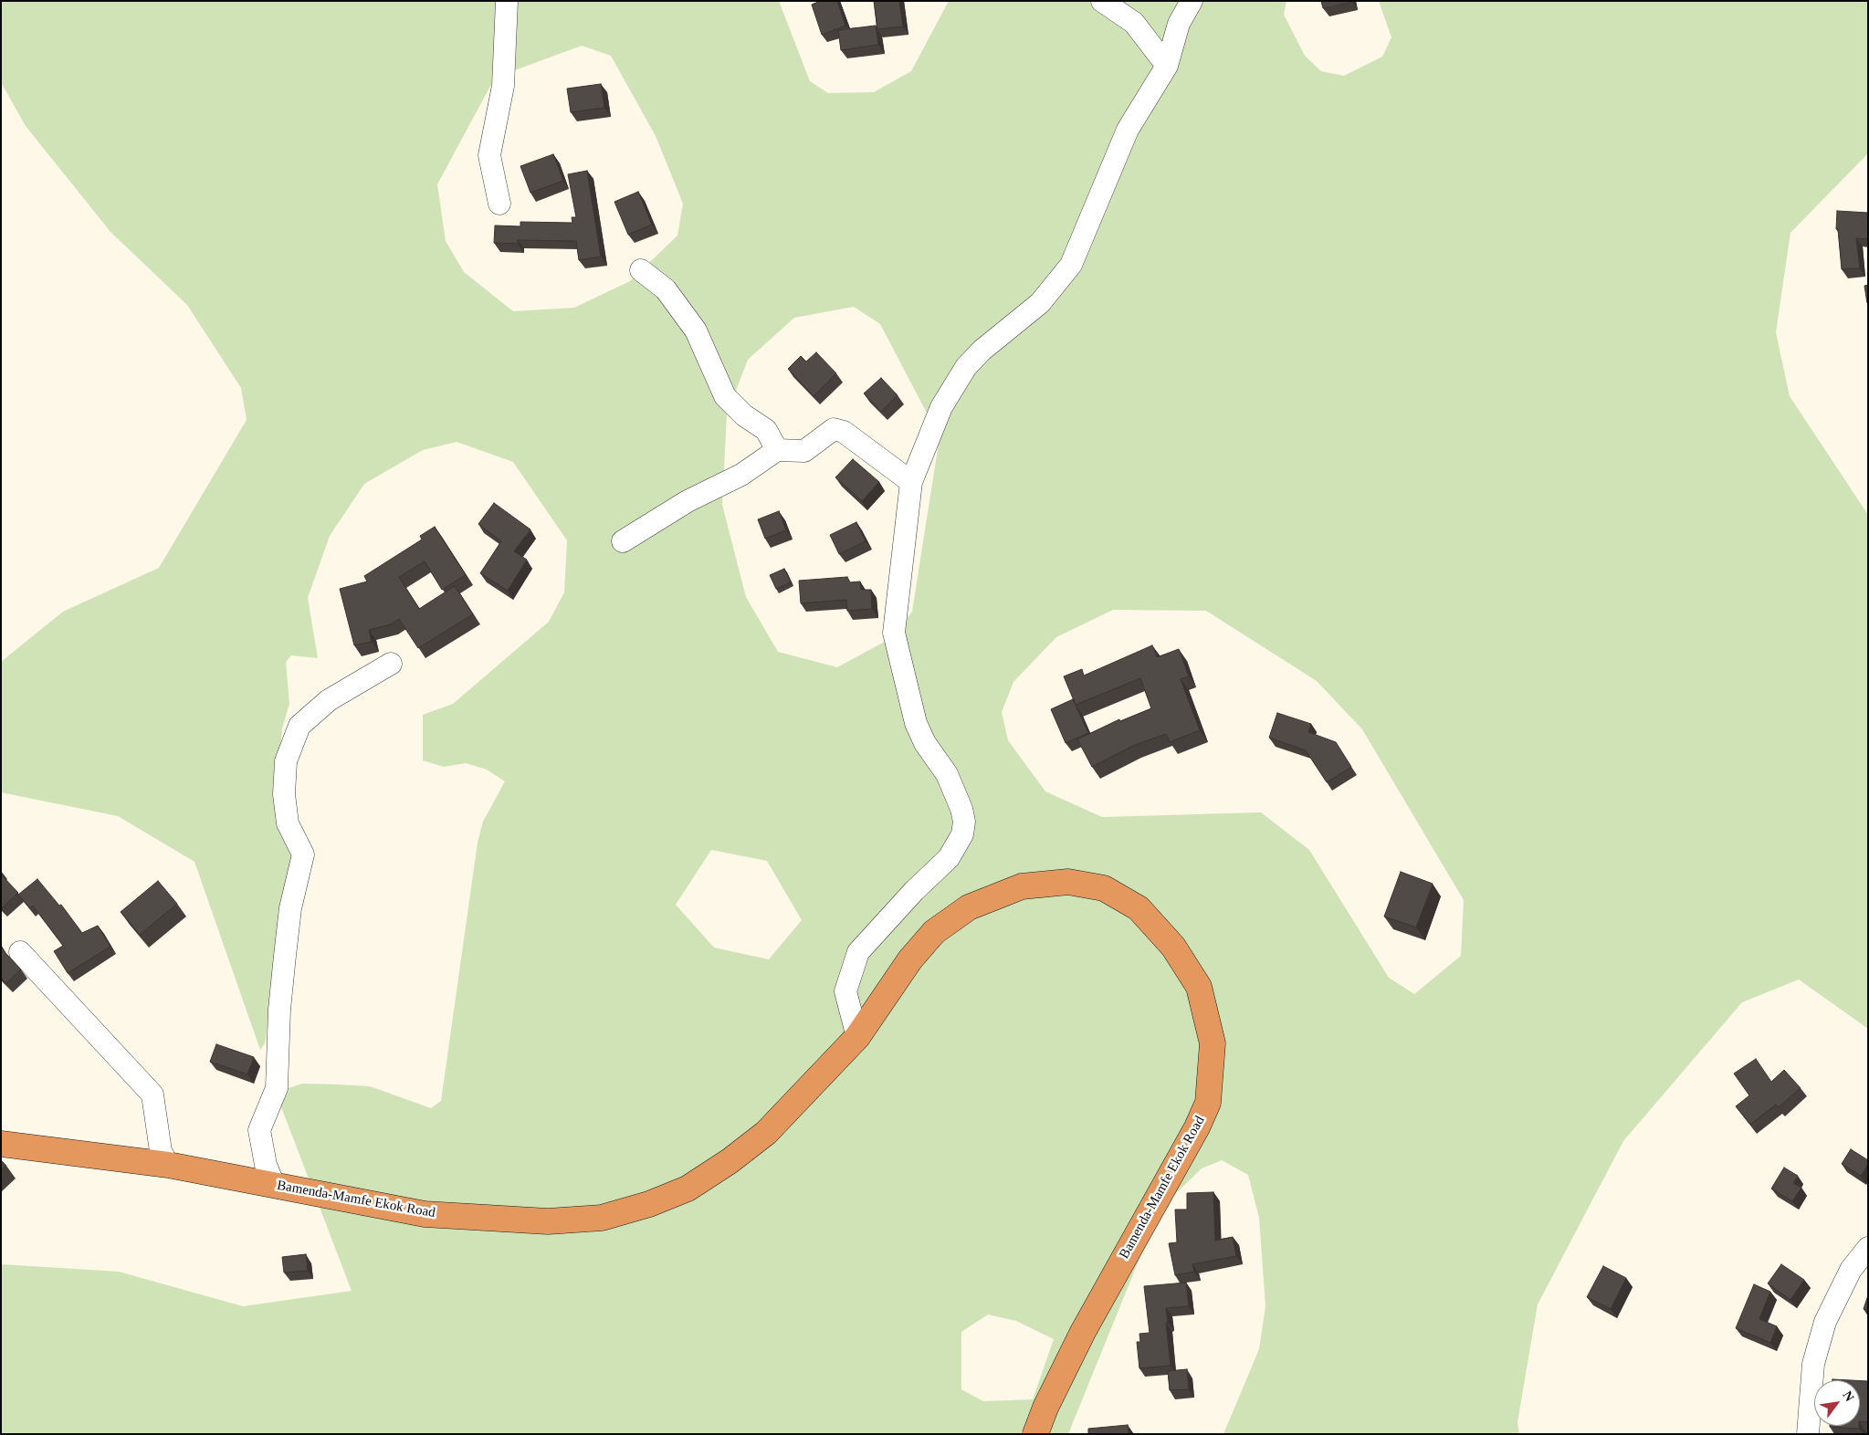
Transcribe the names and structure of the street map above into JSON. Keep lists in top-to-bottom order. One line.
{"streets":{"highway":["Bamenda-Mamfe Ekok Road"]},"north":"top right"}
